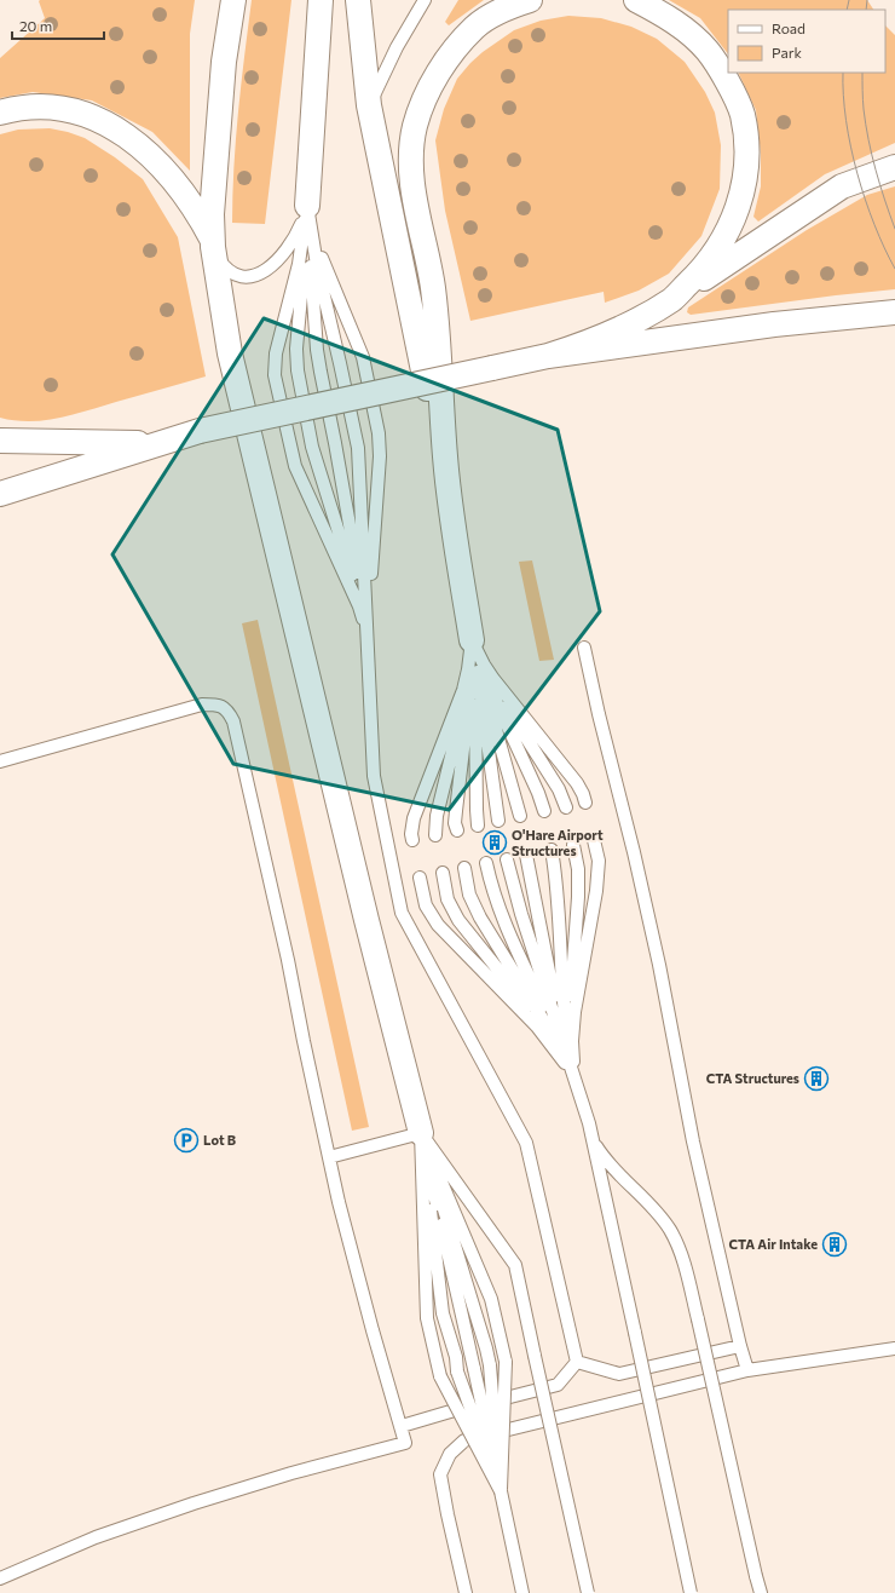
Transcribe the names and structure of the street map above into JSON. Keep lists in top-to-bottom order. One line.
{"places":{"building":["O'Hare Airport Structures","CTA Structures","CTA Air Intake"],"parking":["Lot B"]},"legend":["Road","Park"],"scale_bar":"20 m"}
